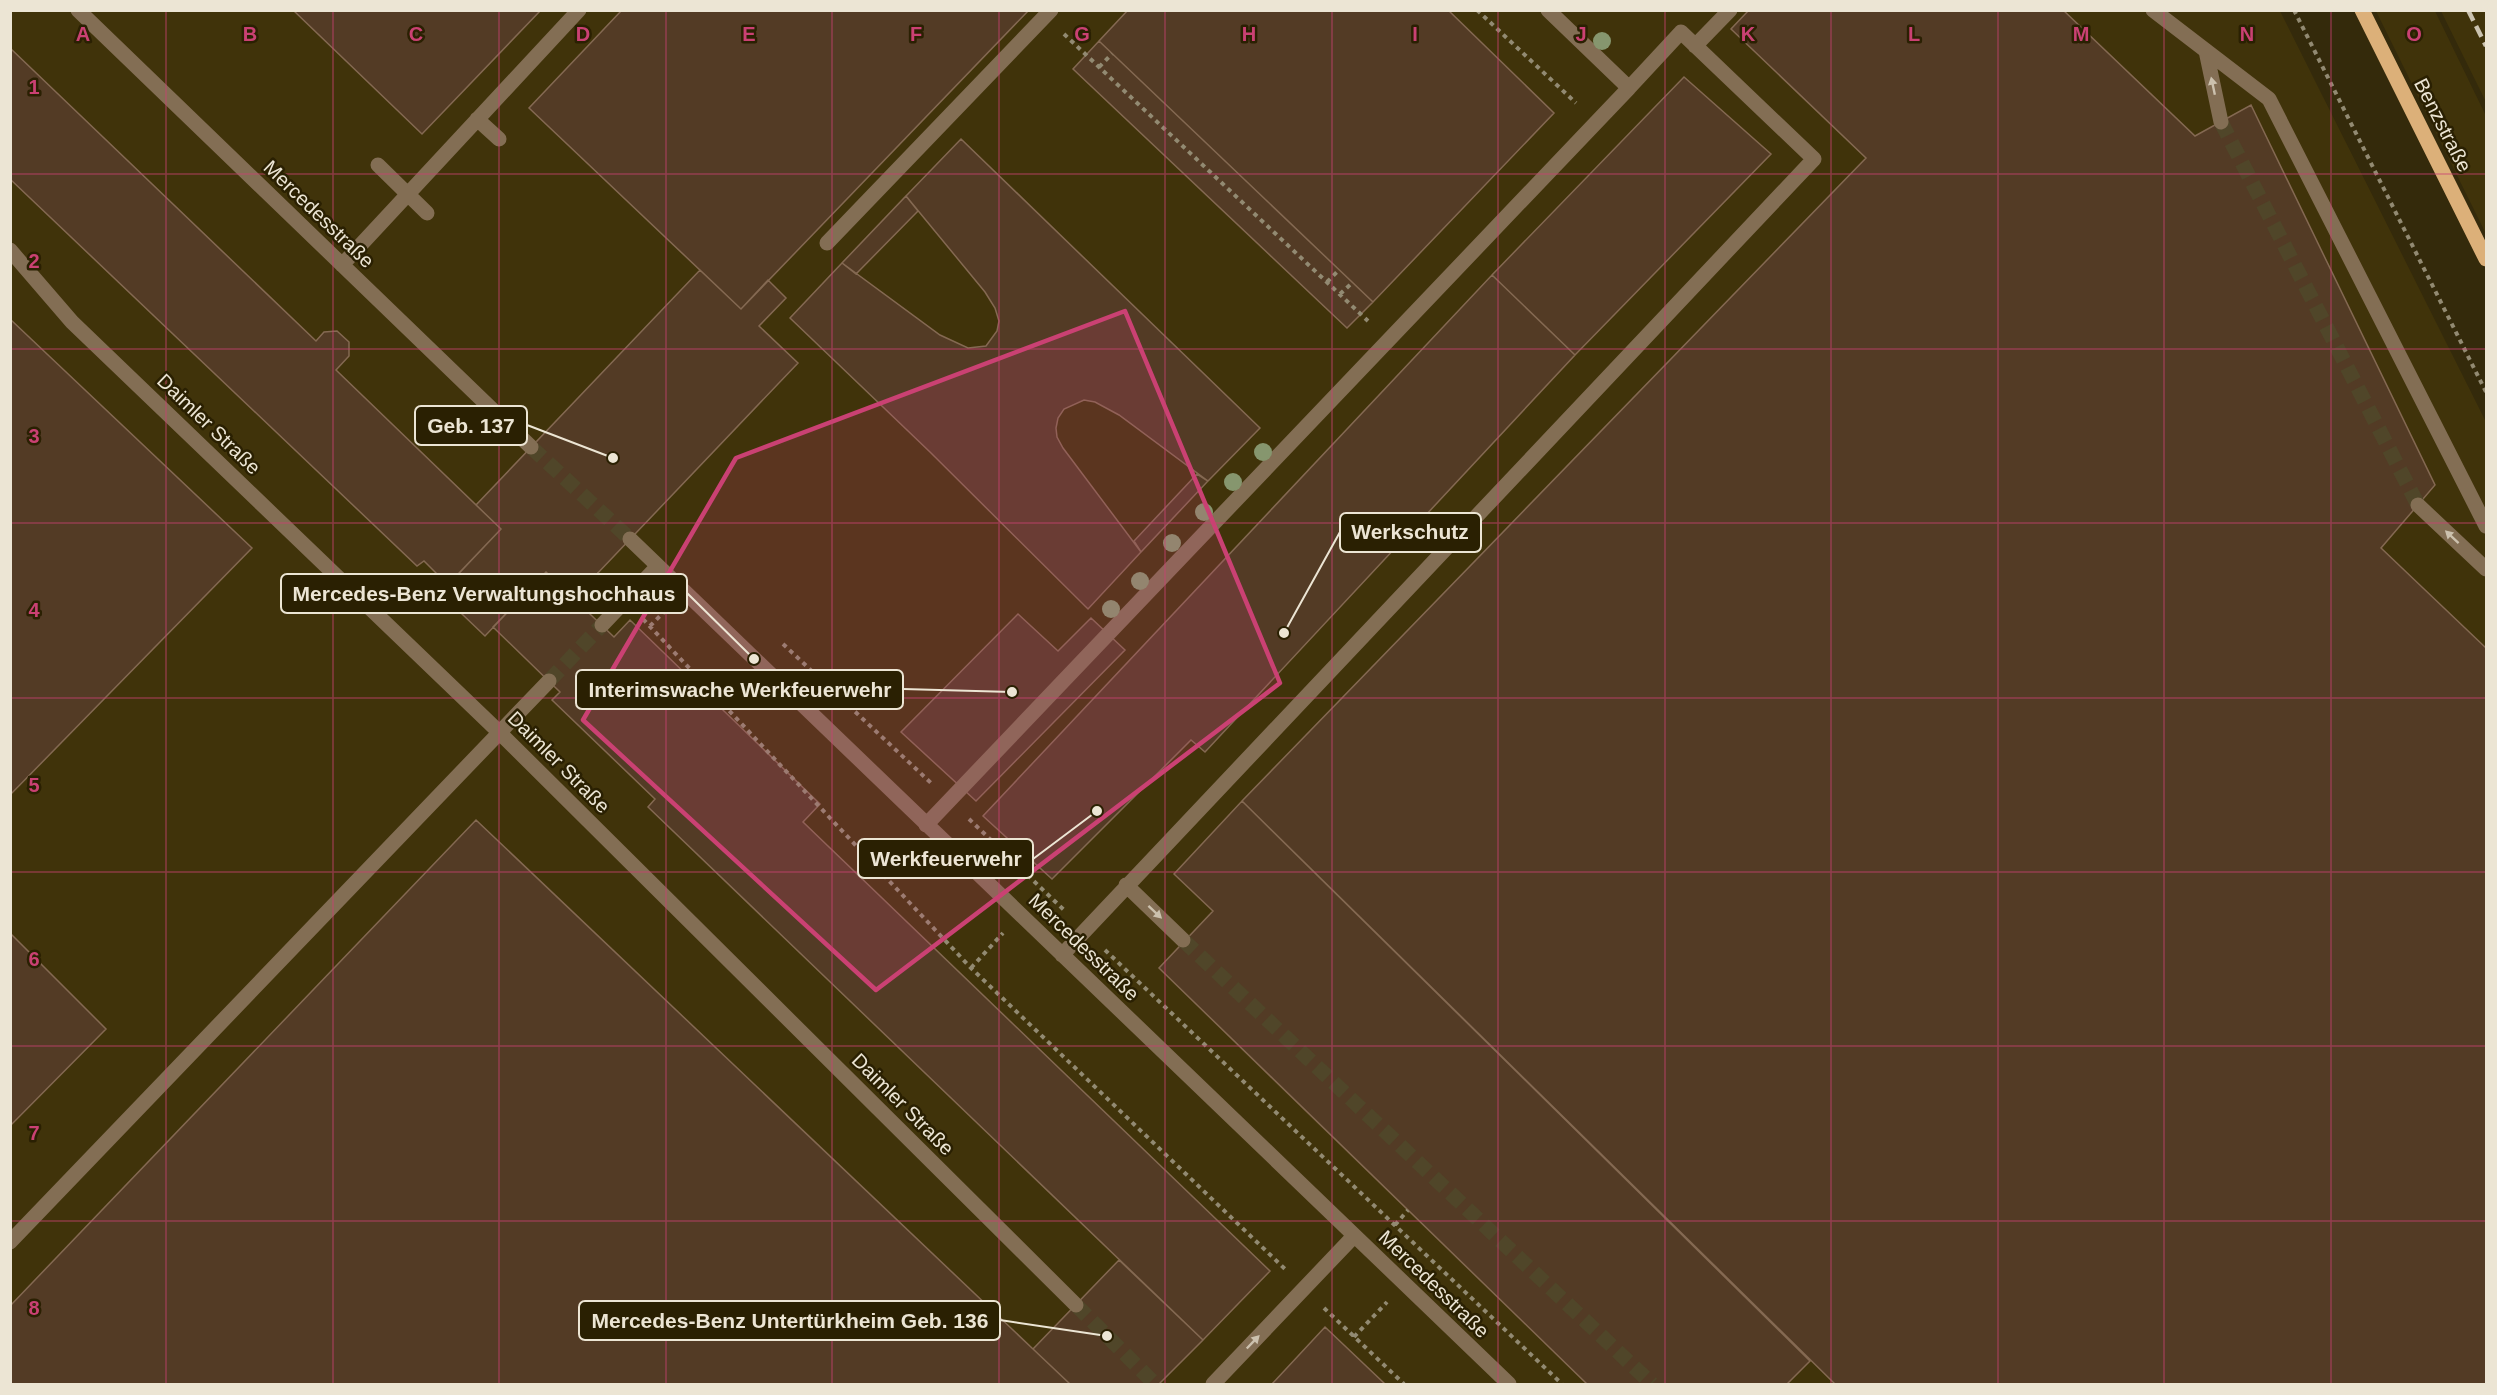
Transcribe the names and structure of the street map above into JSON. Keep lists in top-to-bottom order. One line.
{"streets":{"main road":["Benzstraße"],"street":["Mercedesstraße","Daimler Straße"]},"places":["Geb. 137","Werkschutz","Mercedes-Benz Verwaltungshochhaus","Interimswache Werkfeuerwehr","Werkfeuerwehr","Mercedes-Benz Untertürkheim Geb. 136"],"grid":{"columns":["A","B","C","D","E","F","G","H","I","J","K","L","M","N","O"],"rows":["1","2","3","4","5","6","7","8"]}}
